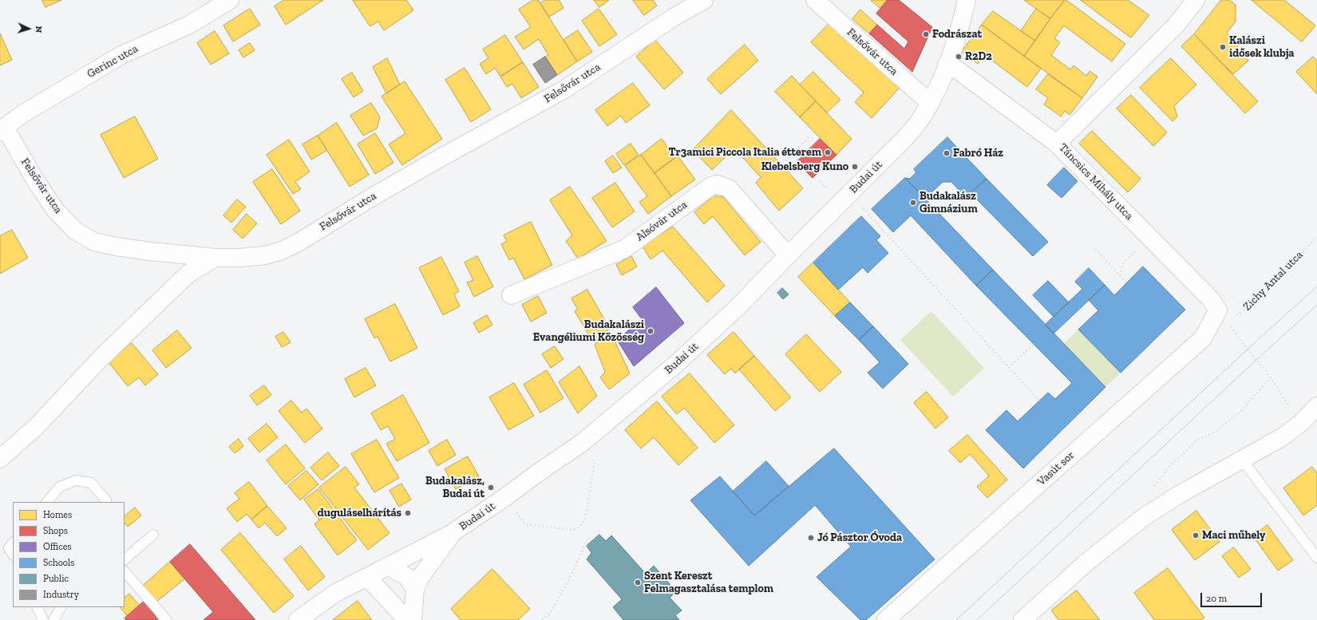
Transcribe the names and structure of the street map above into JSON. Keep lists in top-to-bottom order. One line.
{"streets":{"street":["Felsővár utca","Gerinc utca","Budai út","Táncsics Mihály utca","Alsóvár utca","Vasút sor"],"path":["Zichy Antal utca"]},"crossings":[["Felsővár utca","Gerinc utca"],["Felsővár utca","Budai út"],["Budai út","Alsóvár utca"],["Táncsics Mihály utca","Zichy Antal utca"],["Táncsics Mihály utca","Vasút sor"],["Zichy Antal utca","Vasút sor"]],"places":["Fodrászat","Kalászi idősek klubja","R2D2","Tr3amici Piccola Italia étterem","Fabró Ház","Klebelsberg Kuno","Budakalász Gimnázium","Budakalászi Evangéliumi Közösség","Budakalász, Budai út","duguláselhárítás","Maci műhely","Jó Pásztor Óvoda","Szent Kereszt Felmagasztalása templom"],"legend":["Homes","Shops","Offices","Schools","Public","Industry"],"scale_bar":"20 m","north":"right"}
